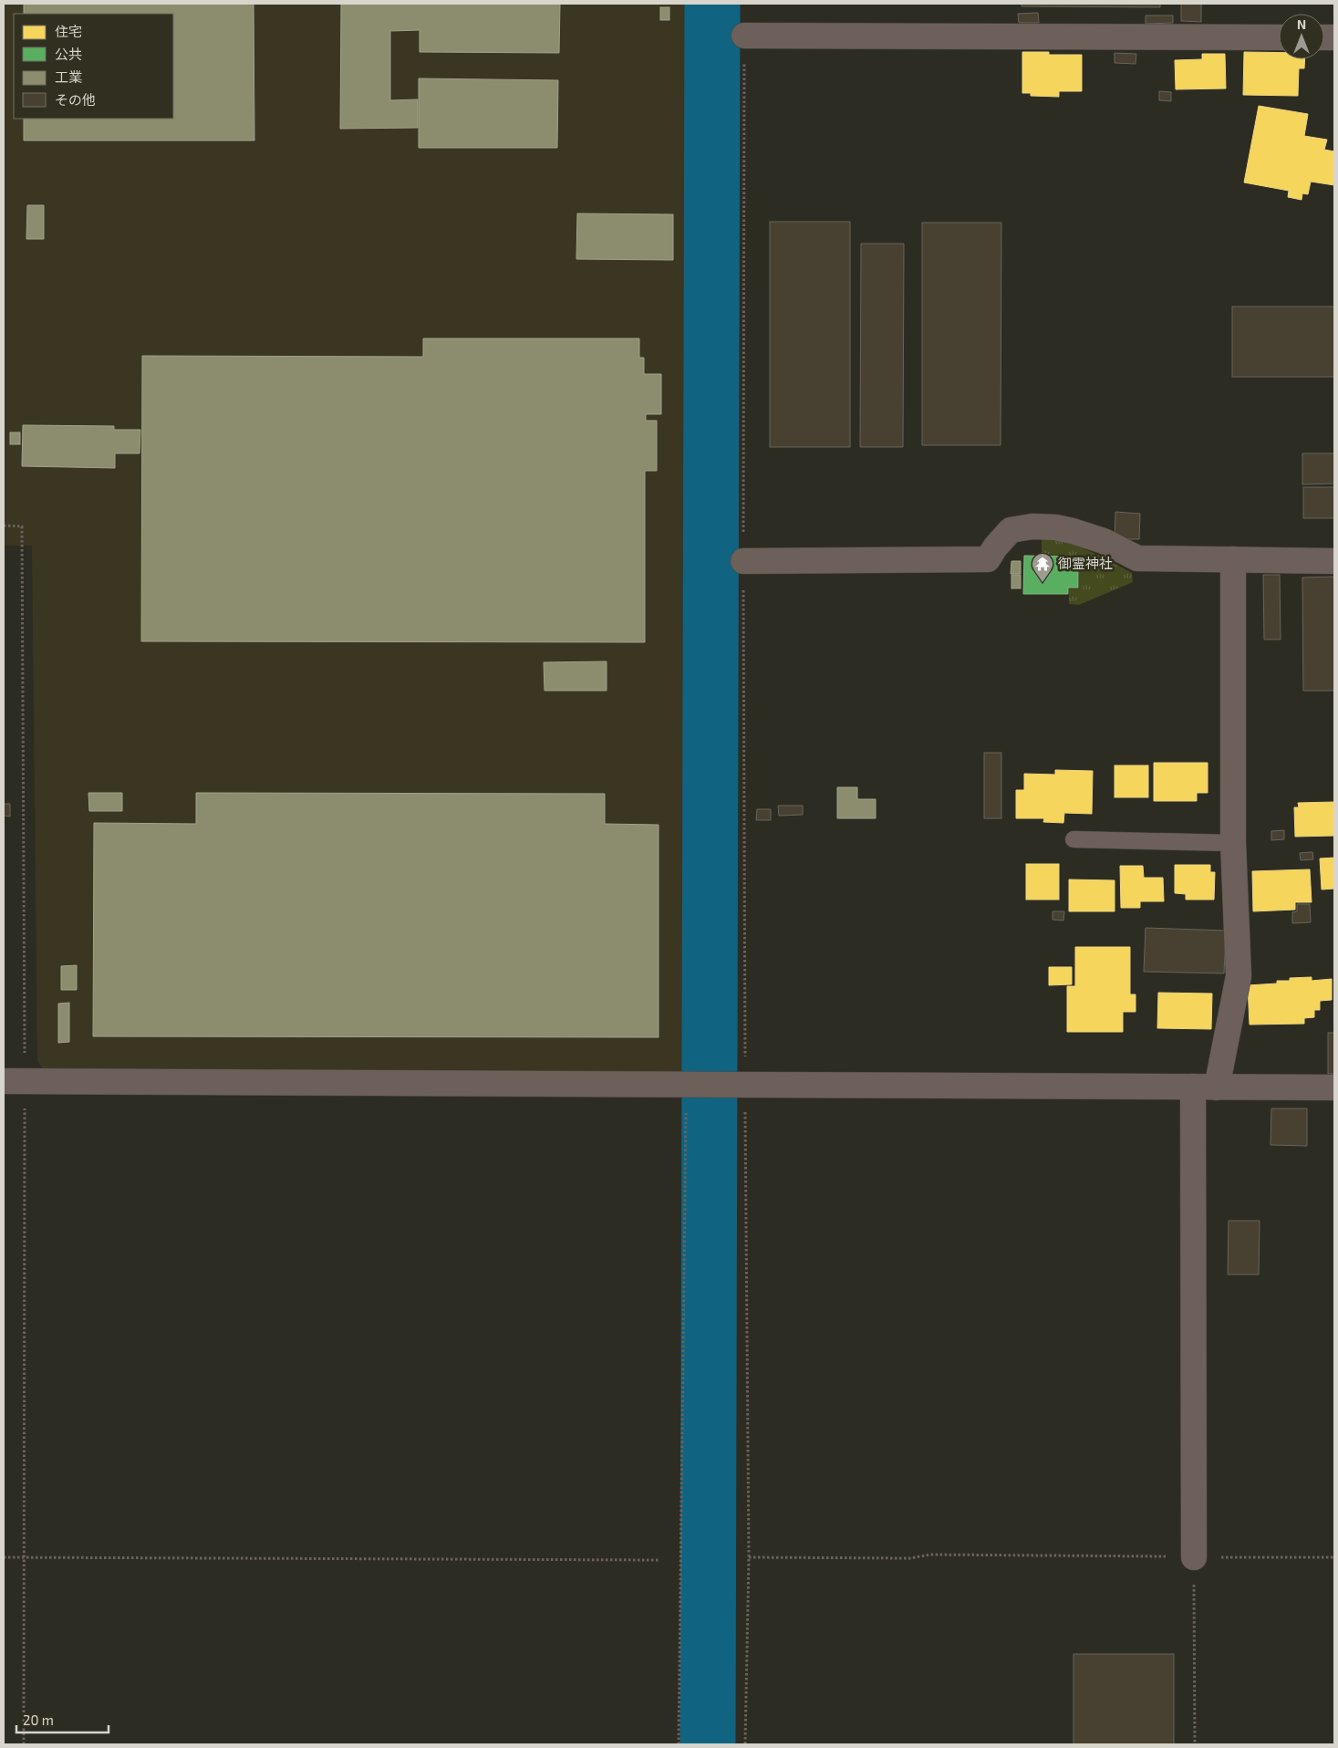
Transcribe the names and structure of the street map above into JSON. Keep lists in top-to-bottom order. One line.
{"places":{"temple":["御霊神社"]},"legend":["住宅","公共","工業","その他"],"scale_bar":"20 m","north":"top"}
